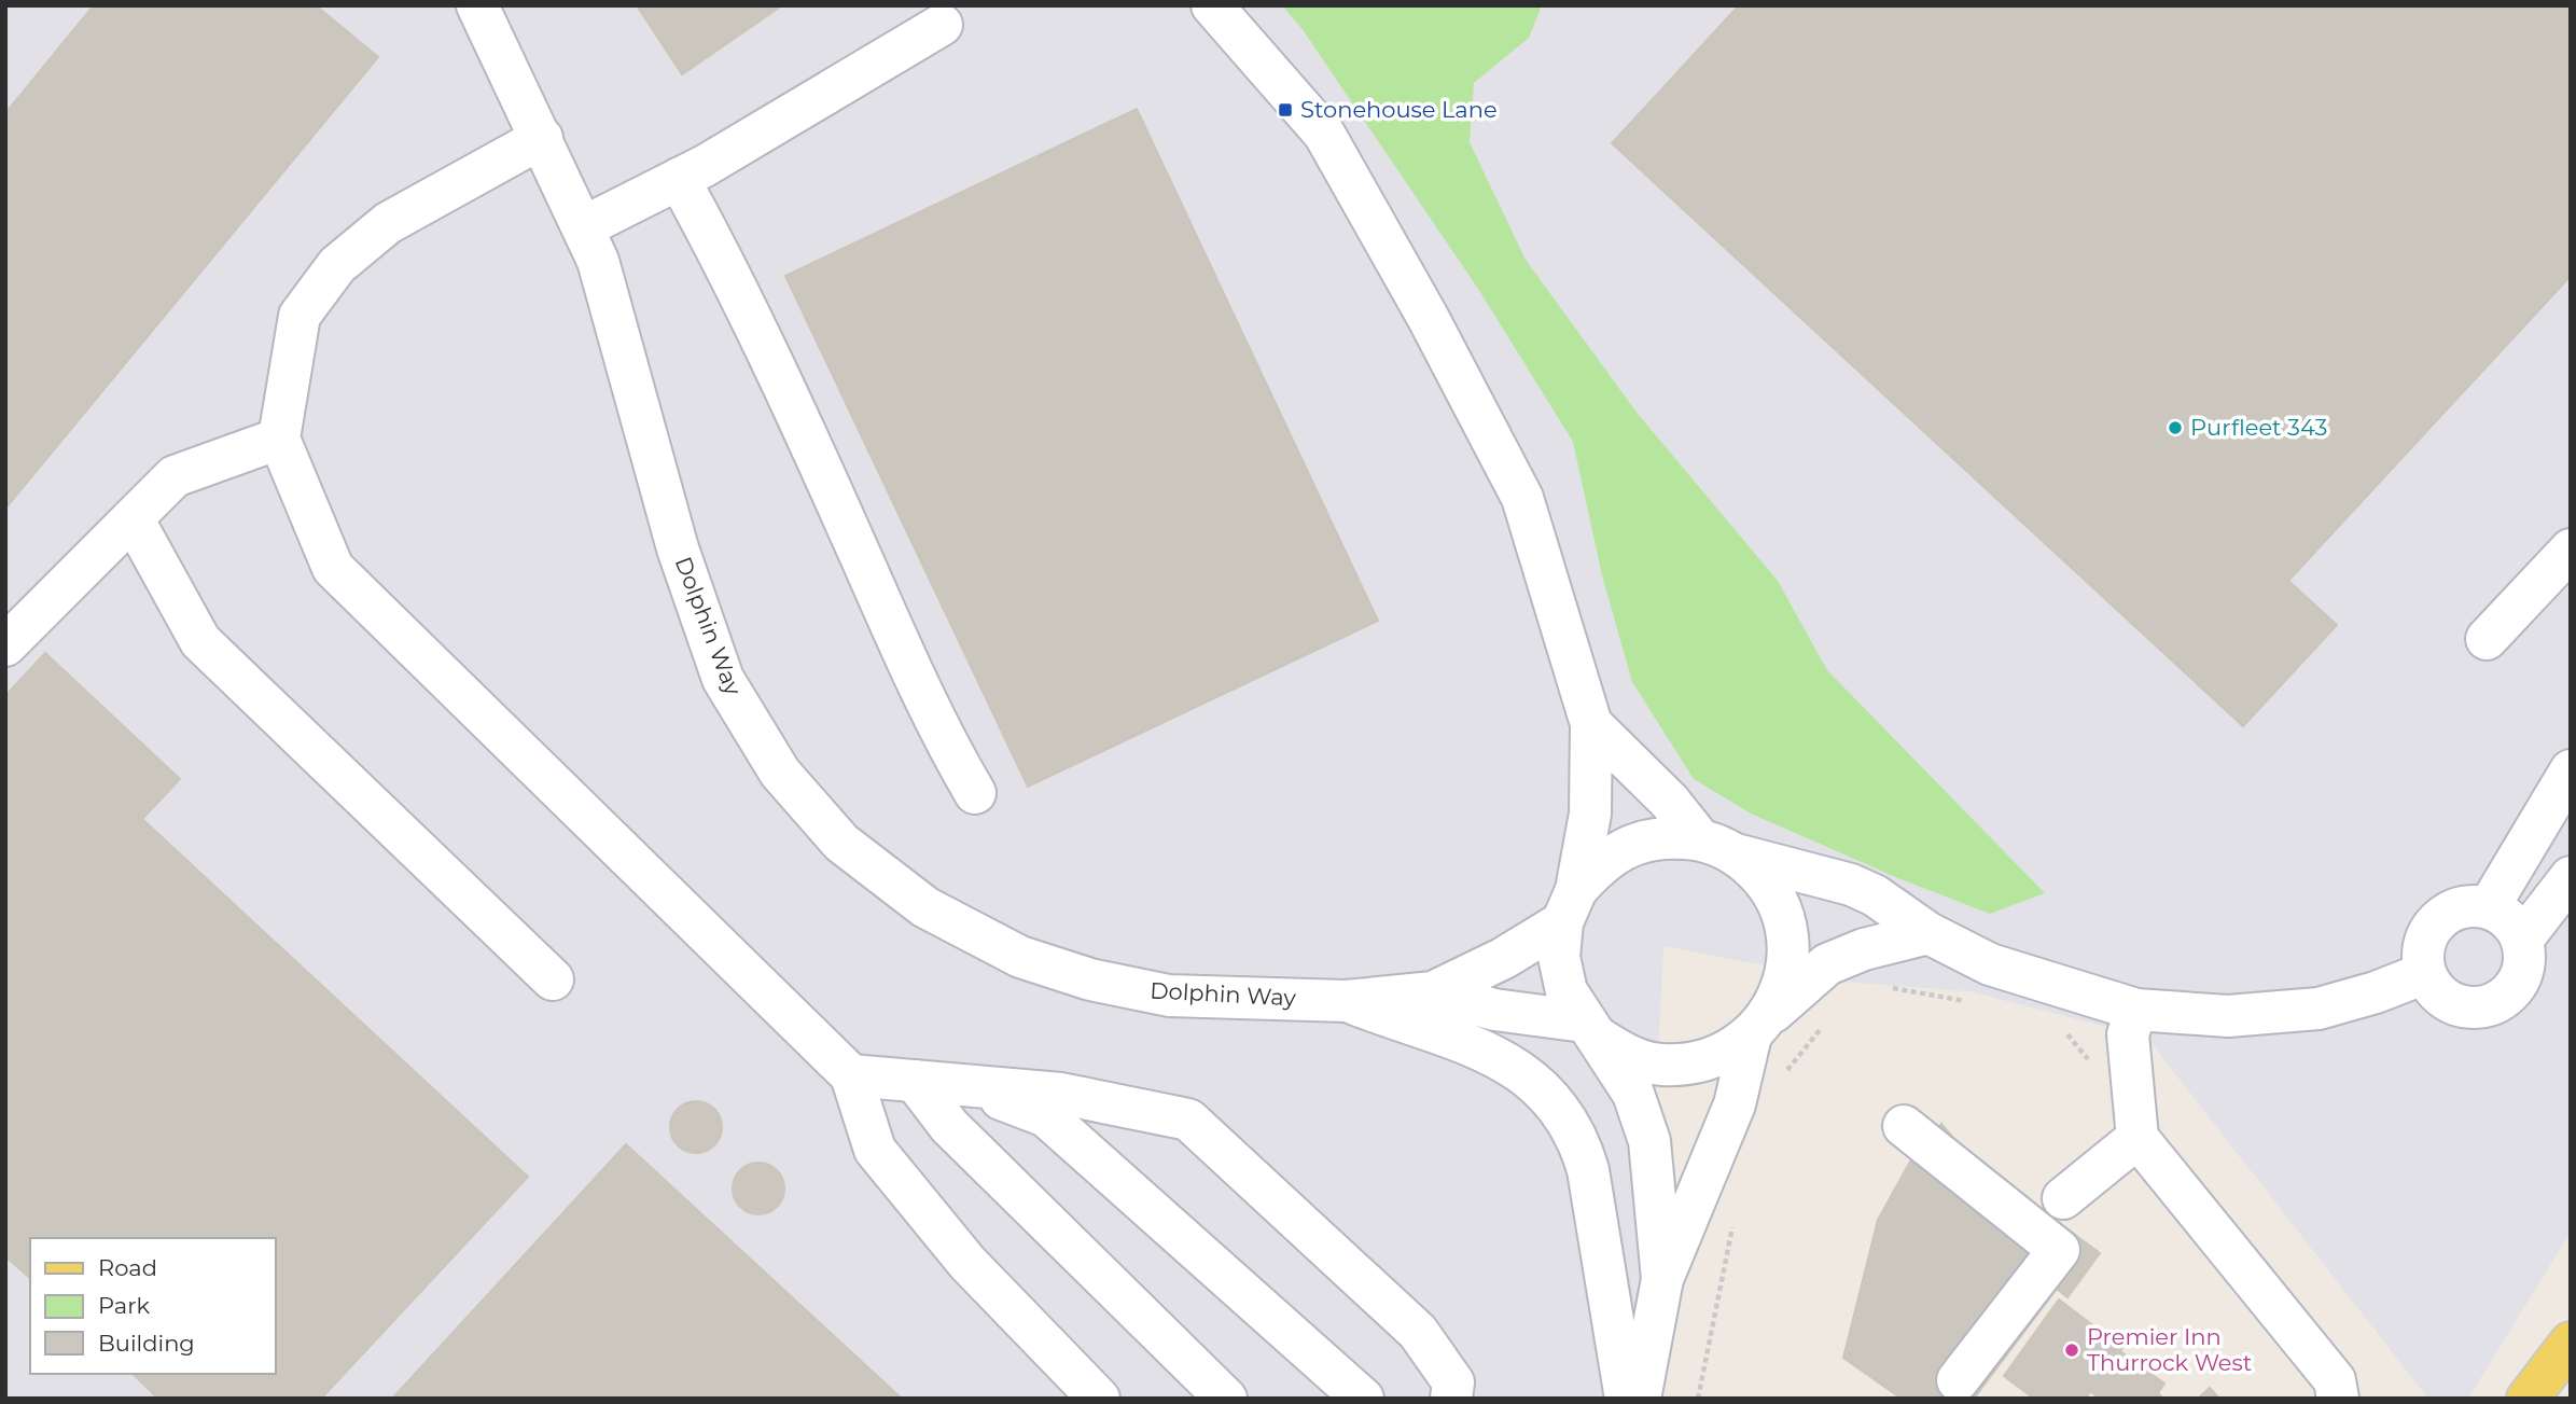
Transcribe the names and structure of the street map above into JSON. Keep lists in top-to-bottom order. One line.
{"streets":{"street":["Dolphin Way"]},"places":{"transit":["Stonehouse Lane"],"other":["Purfleet 343","Premier Inn Thurrock West"]},"legend":["Road","Park","Building"]}
